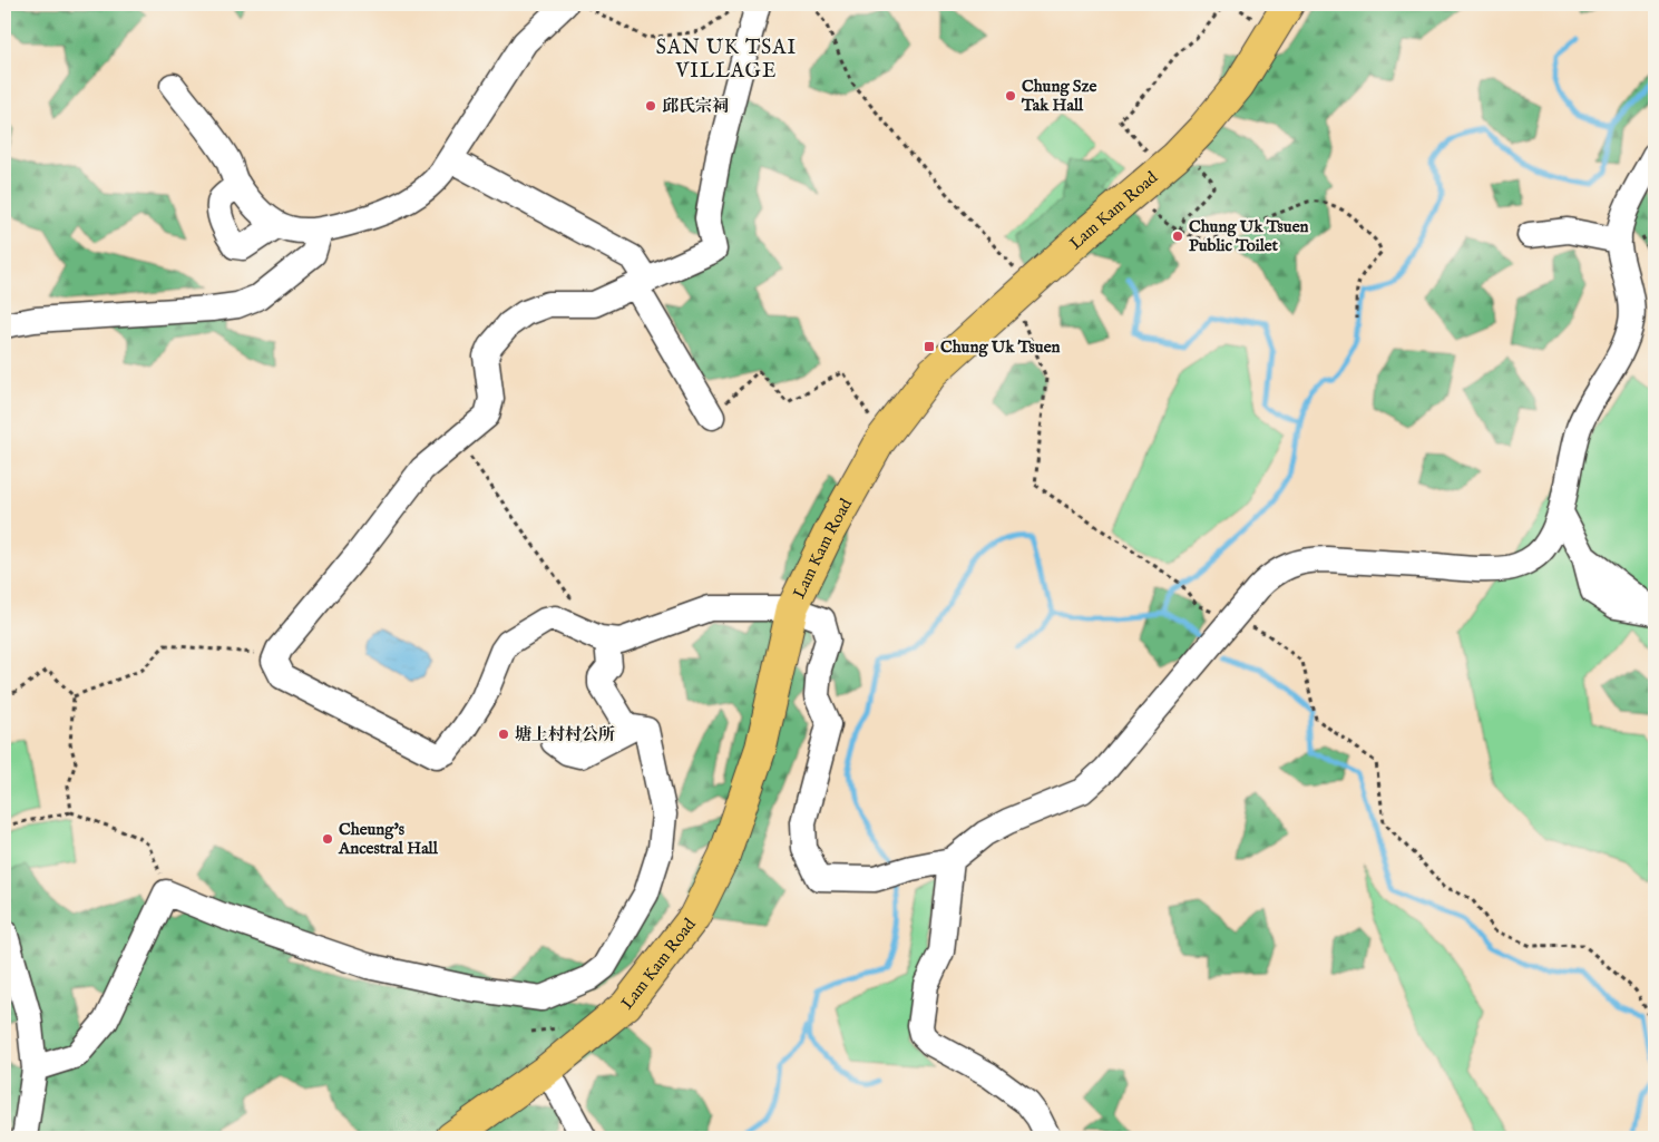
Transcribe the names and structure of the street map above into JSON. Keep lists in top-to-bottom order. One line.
{"streets":{"main road":["Lam Kam Road"]},"districts":["SAN UK TSAI VILLAGE"],"places":{"other":["Chung Sze Tak Hall","邱氏宗祠","Chung Uk Tsuen Public Toilet","塘上村村公所","Cheung's Ancestral Hall"],"transit":["Chung Uk Tsuen"]}}
